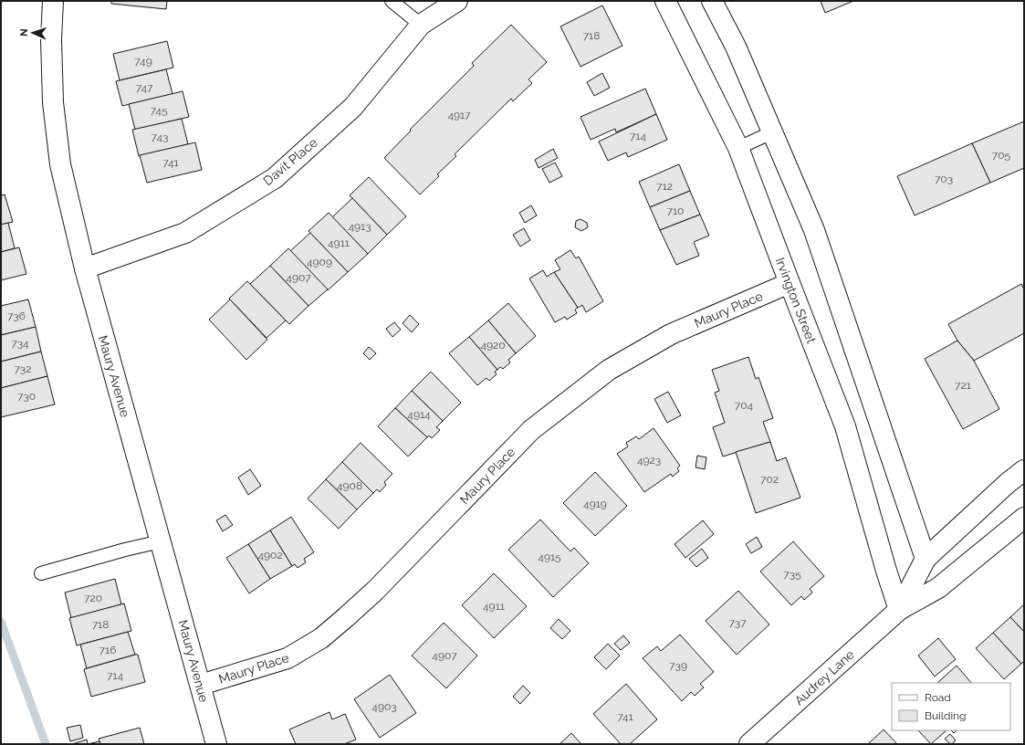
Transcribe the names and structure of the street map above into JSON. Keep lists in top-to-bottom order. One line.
{"streets":{"street":["Davit Place","Irvington Street","Maury Place","Maury Avenue","Audrey Lane"]},"crossings":[["Davit Place","Maury Avenue"],["Irvington Street","Maury Place"],["Irvington Street","Audrey Lane"],["Maury Place","Maury Avenue"]],"house_numbers":["718","749","747","745","4917","714","743","705","741","703","712","710","4913","4911","4909","4907","736","734","4920","732","721","730","704","4914","4923","702","4908","4919","4902","4915","735","720","4911","737","718","716","4907","739","714","4903","741"],"legend":["Road","Building"],"north":"left"}
